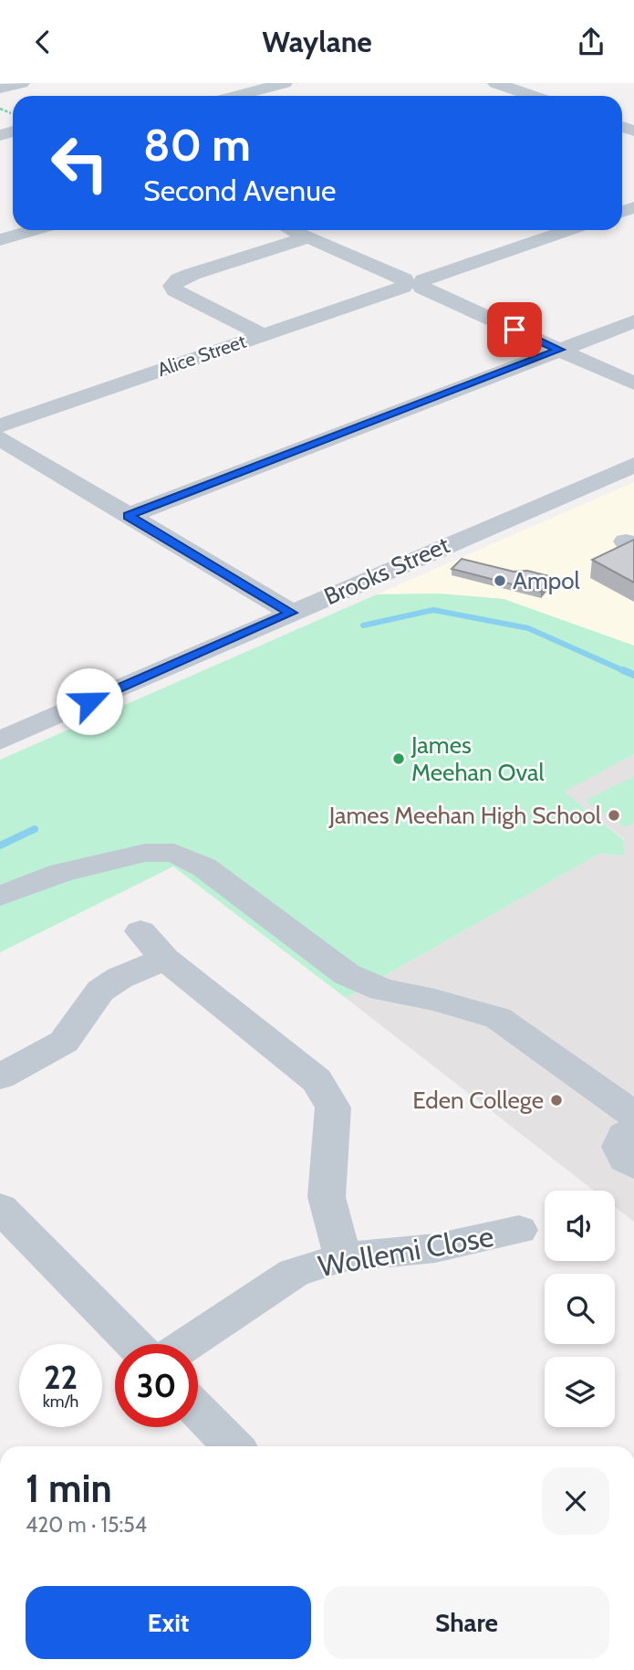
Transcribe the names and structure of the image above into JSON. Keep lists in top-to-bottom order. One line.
{"streets":{"street":["Alice Street","Brooks Street","Wollemi Close"]},"places":["Ampol","James Meehan Oval","James Meehan High School","Eden College"],"page":{"header":"Waylane","turn":["80 m","Second Avenue"],"speed":"22 km/h","limit":"30","heading":["1 min","420 m · 15:54"],"buttons":["Exit","Share"]}}
